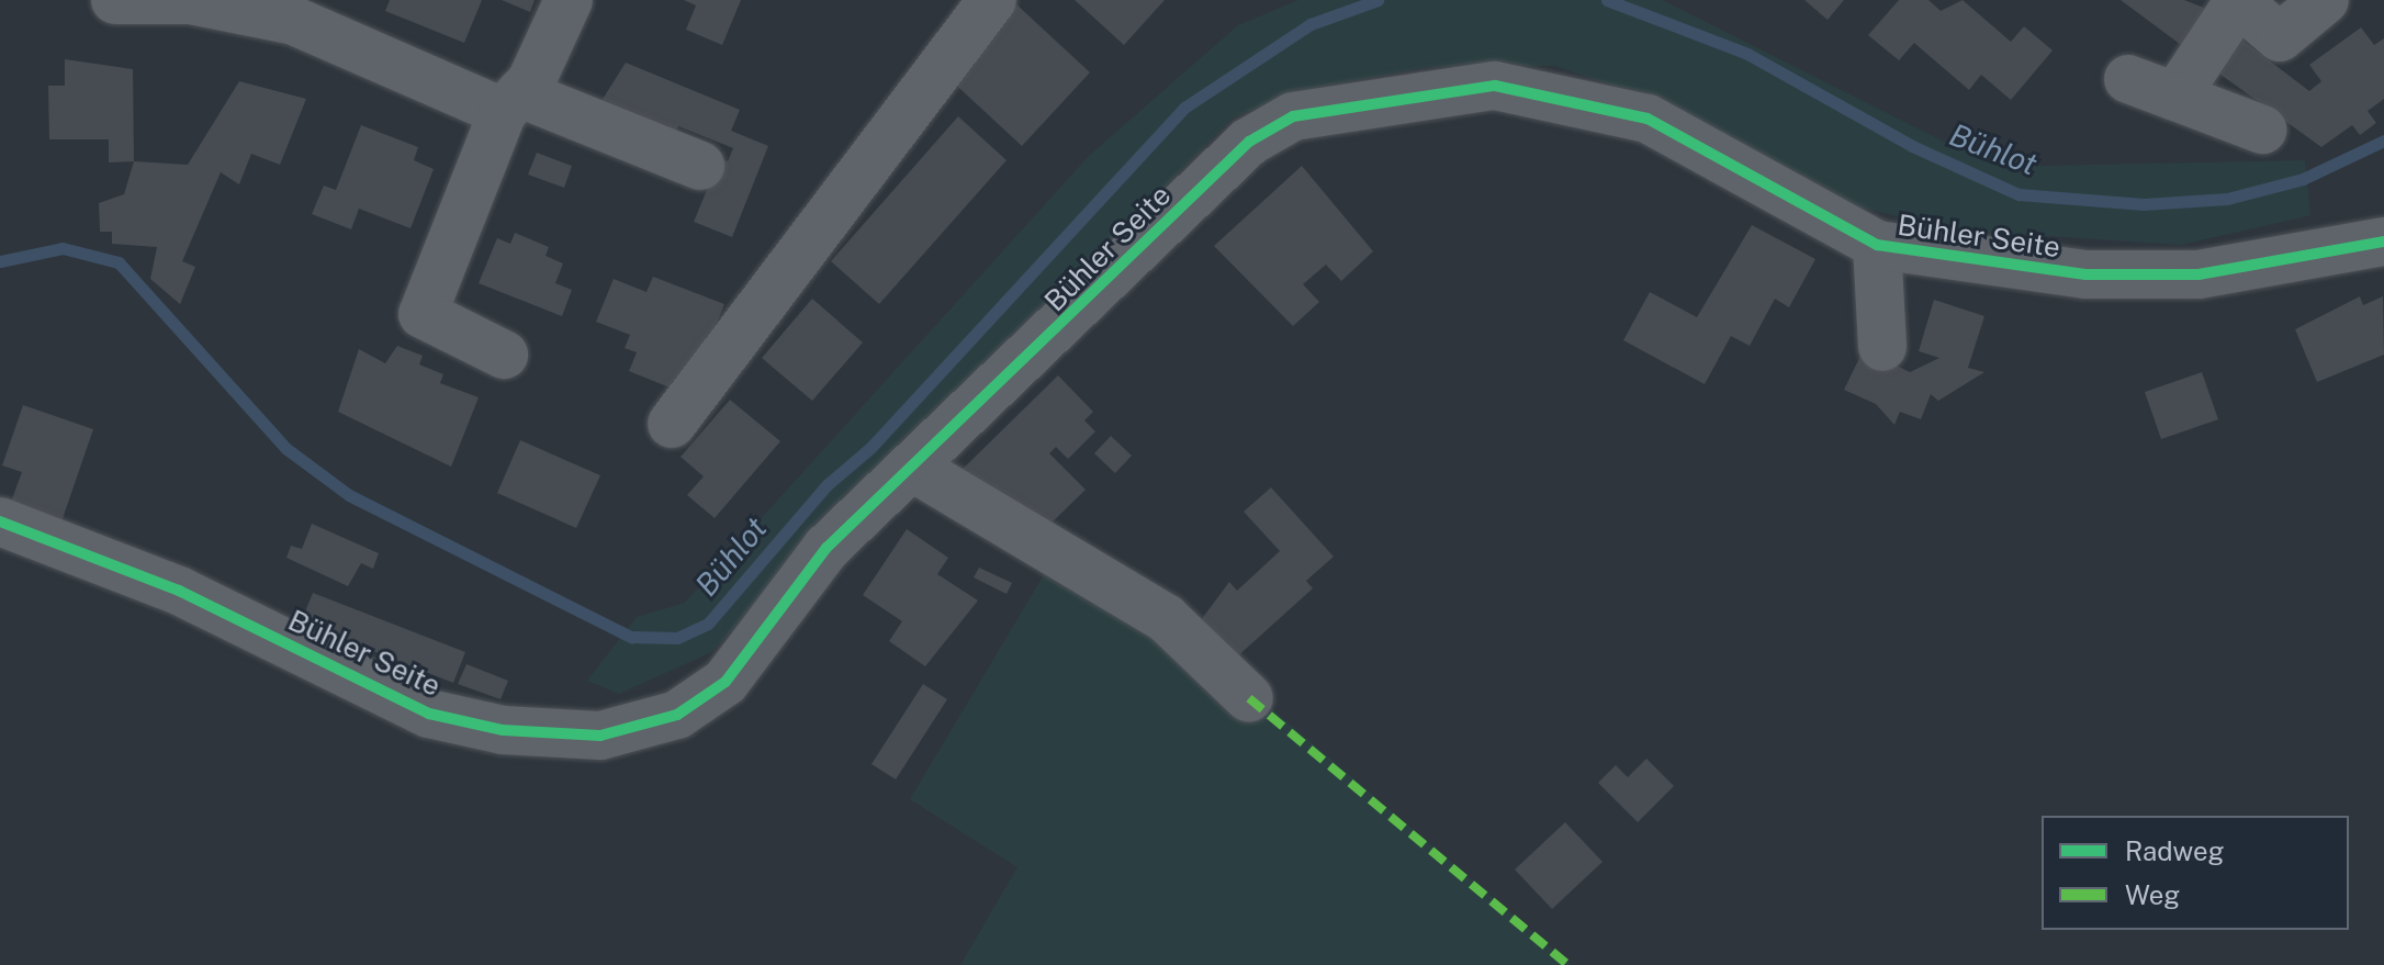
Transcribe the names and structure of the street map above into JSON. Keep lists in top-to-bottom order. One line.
{"streets":{"street":["Bühler Seite"]},"water":["Bühlot"],"legend":["Radweg","Weg"]}
